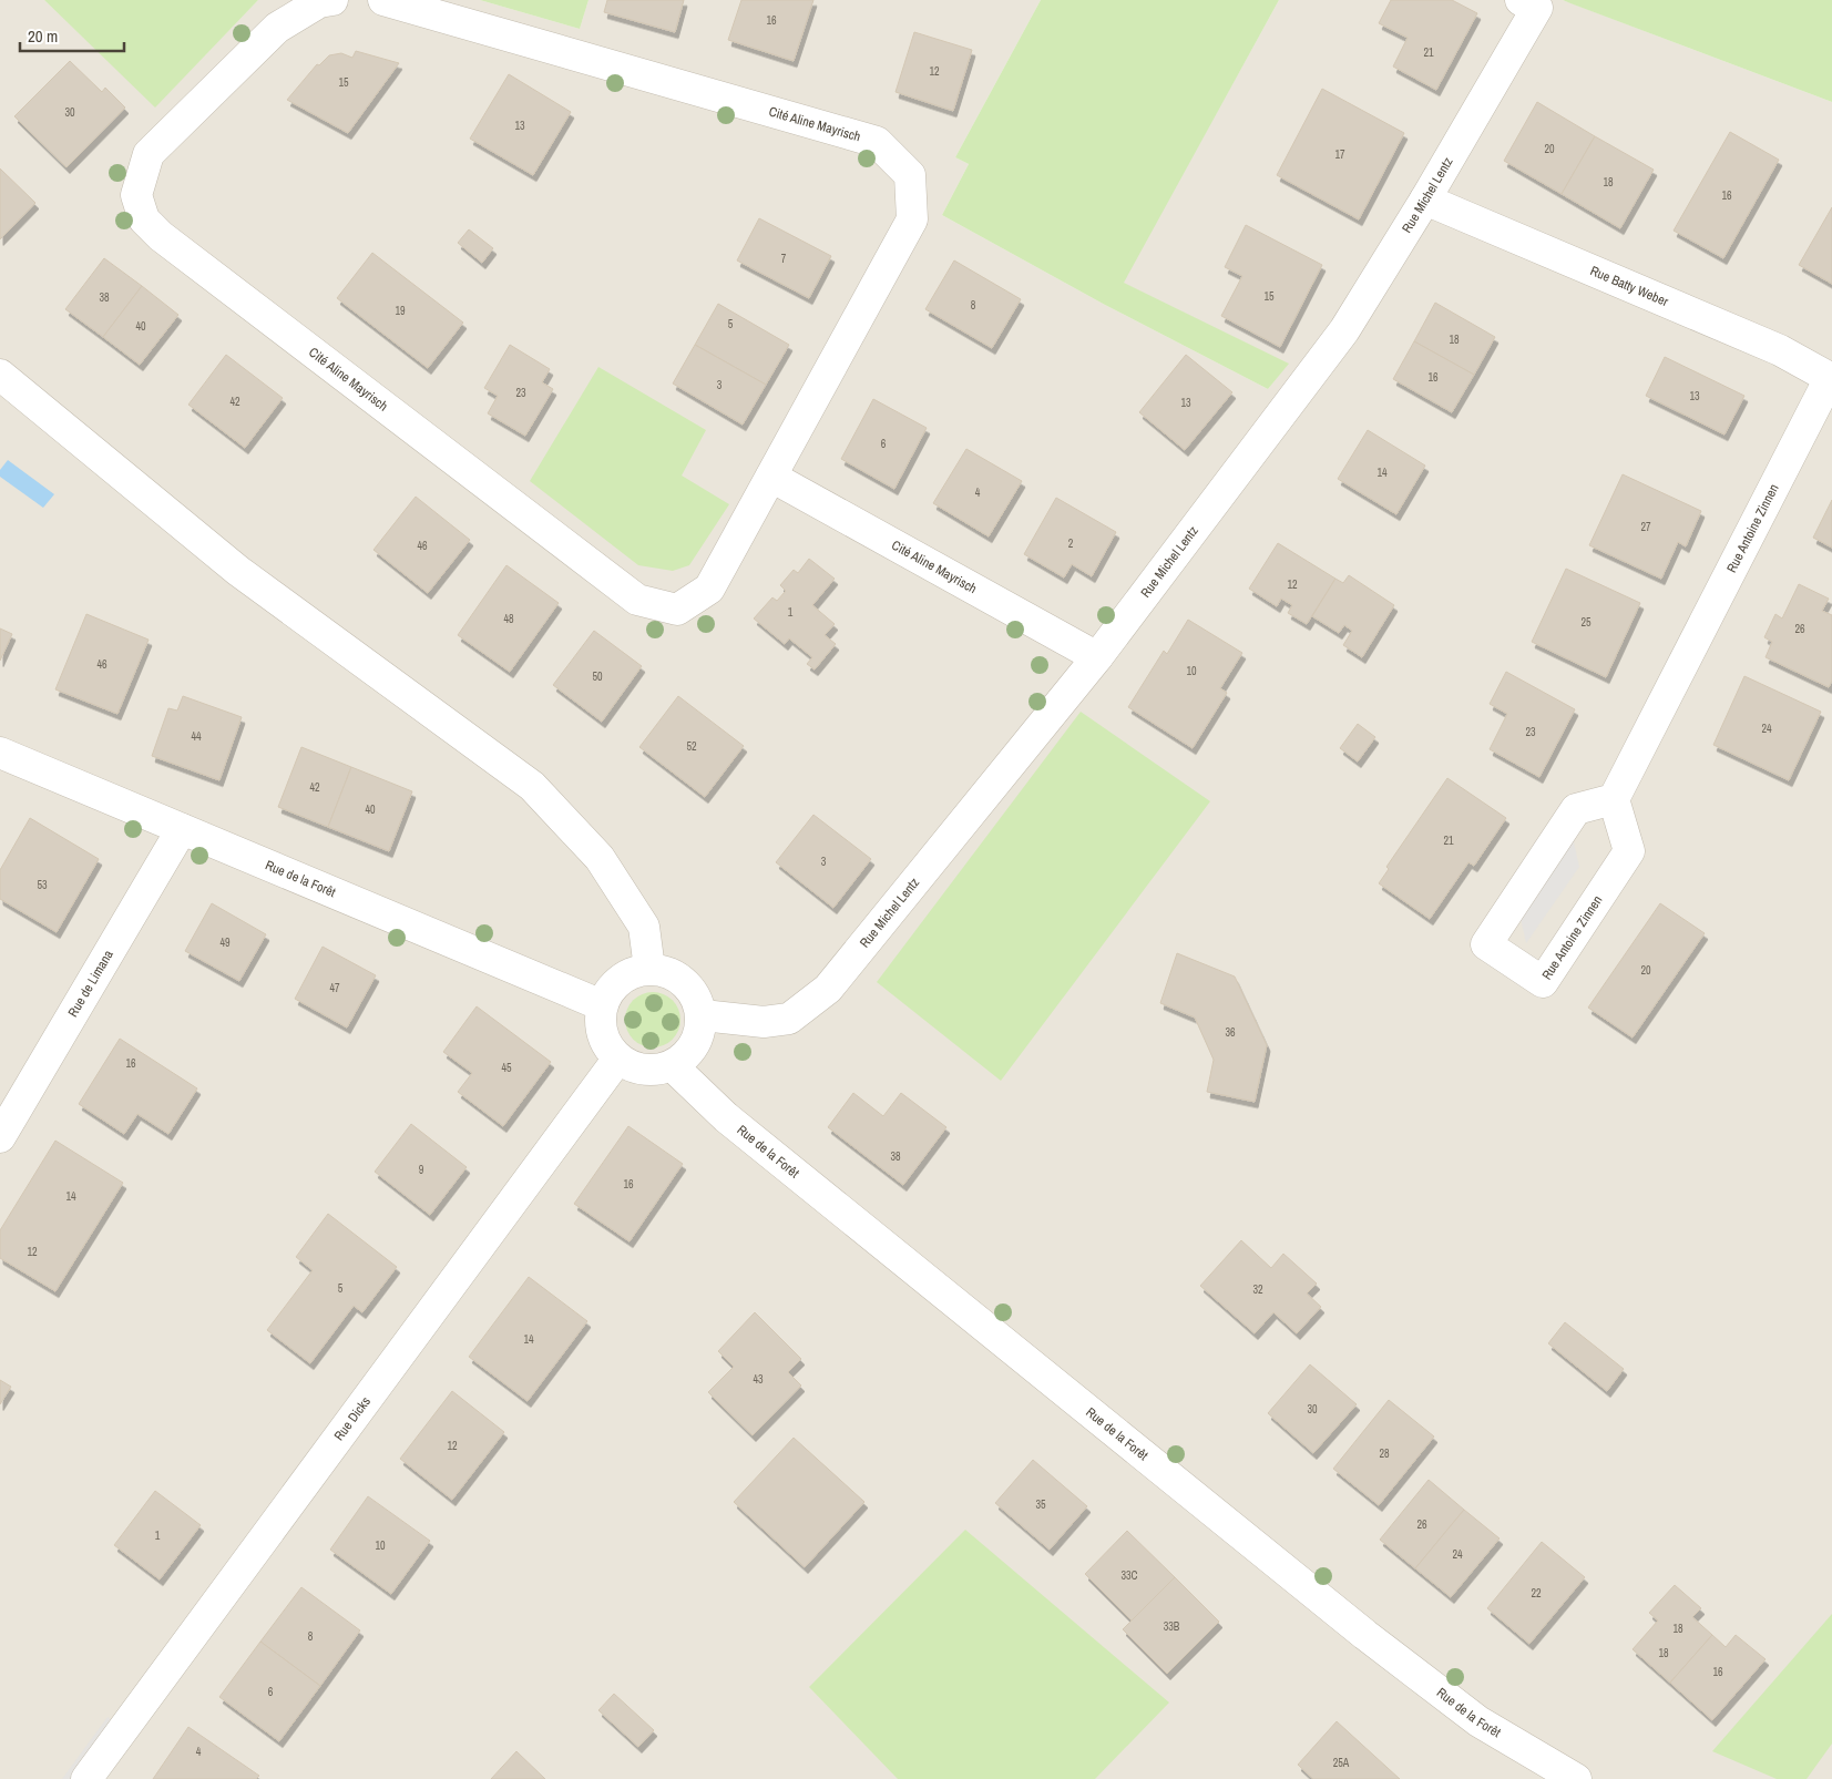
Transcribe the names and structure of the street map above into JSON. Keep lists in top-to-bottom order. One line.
{"streets":{"street":["Cité Aline Mayrisch","Rue Michel Lentz","Rue Batty Weber","Rue Antoine Zinnen","Rue de la Forêt","Rue de Limana","Rue Dicks"]},"crossings":[["Cité Aline Mayrisch","Rue Michel Lentz"],["Rue Michel Lentz","Rue Batty Weber"],["Rue Michel Lentz","Rue de la Forêt"],["Rue Michel Lentz","Rue Dicks"],["Rue Batty Weber","Rue Antoine Zinnen"],["Rue de la Forêt","Rue de Limana"],["Rue de la Forêt","Rue Dicks"]],"house_numbers":["16","21","12","15","30","13","20","17","18","16","7","15","38","8","19","5","40","18","16","3","23","13","42","13","6","14","4","27","2","46","12","1","48","25","26","46","10","50","24","23","44","52","42","40","21","3","53","49","20","47","36","16","45","38","9","16","14","12","5","32","14","43","30","12","28","35","26","1","10","24","33C","22","33B","18","8","18","16","6","4","25A"],"scale_bar":"20 m"}
